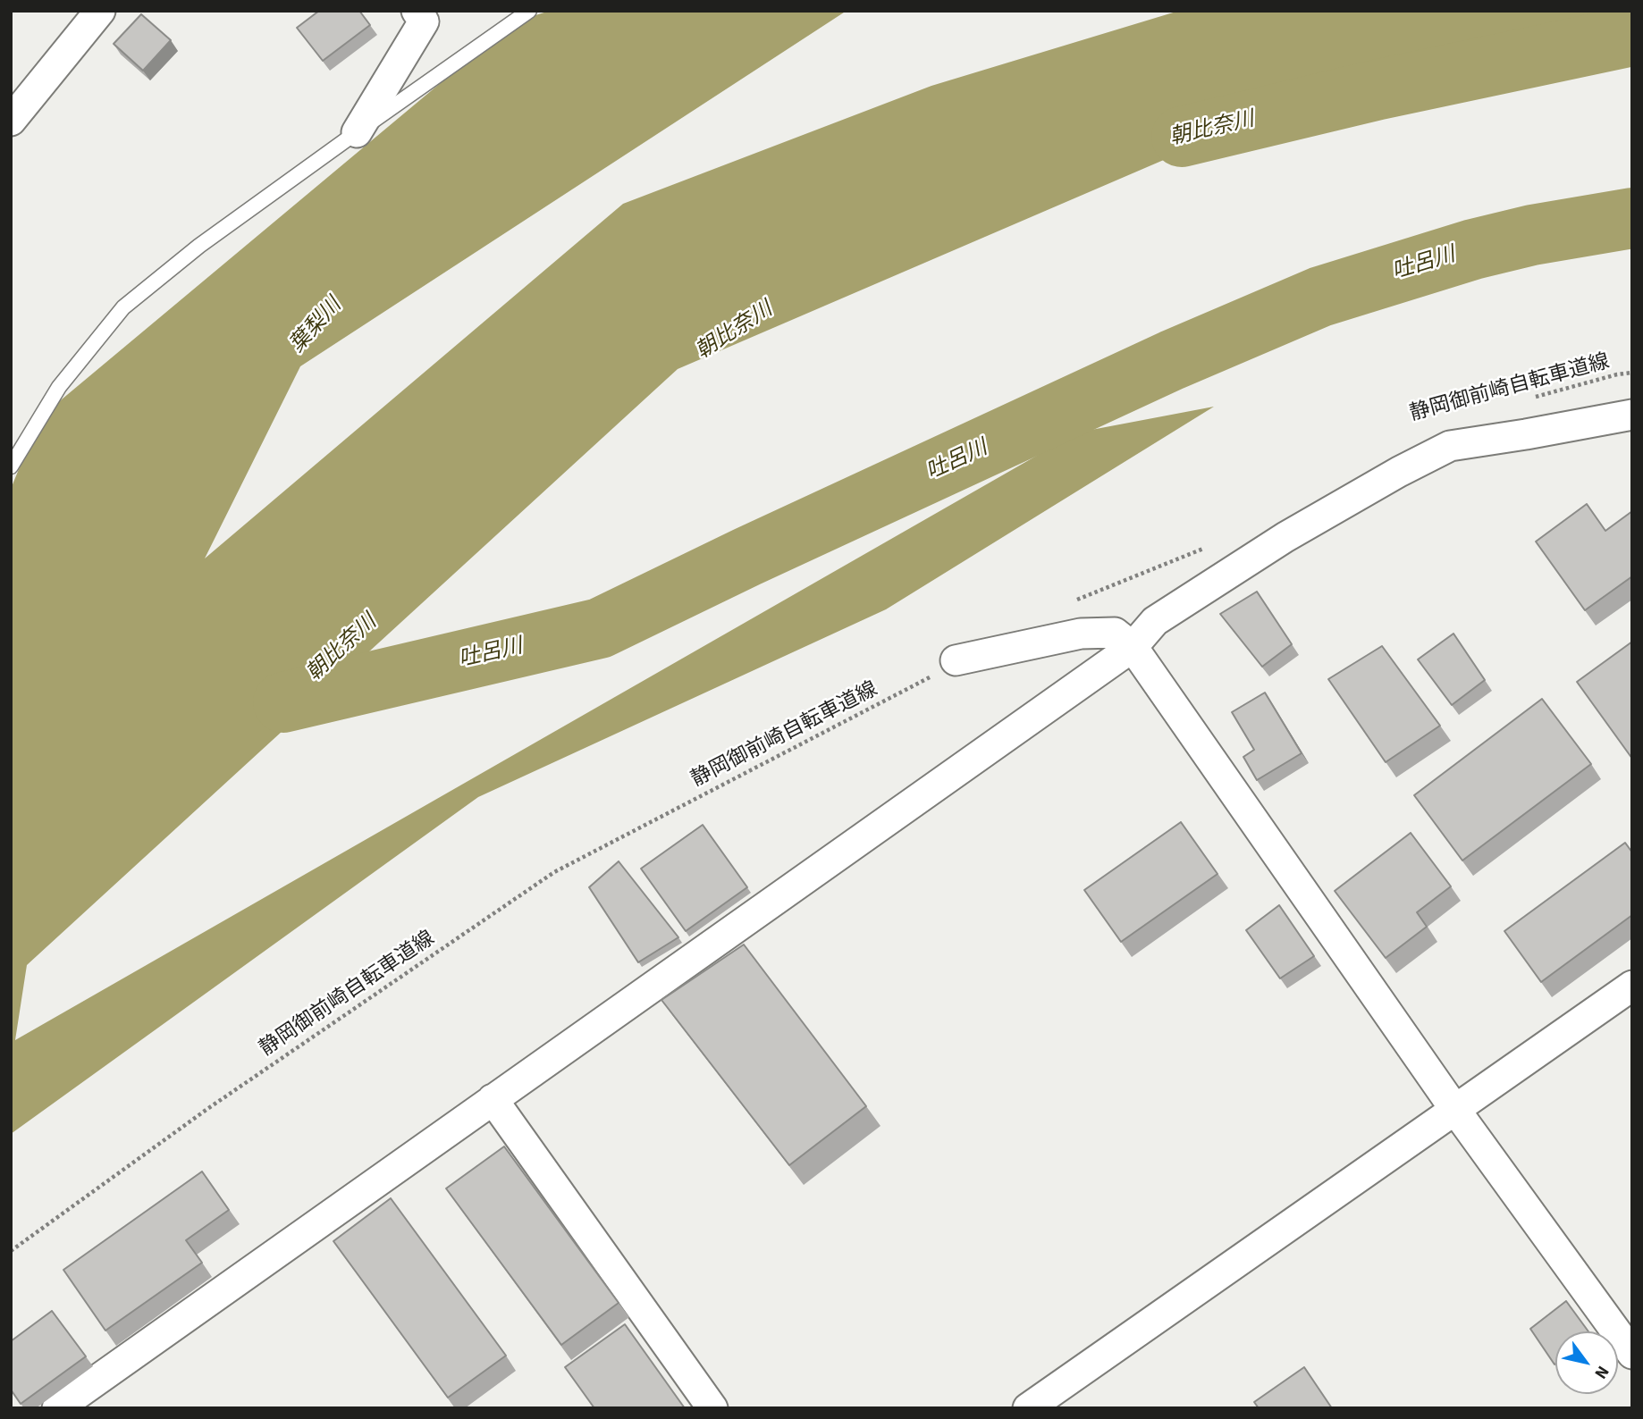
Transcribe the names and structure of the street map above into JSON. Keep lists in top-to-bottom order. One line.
{"streets":{"path":["静岡御前崎自転車道線"]},"water":["朝比奈川","吐呂川","葉梨川"],"north":"bottom right"}
